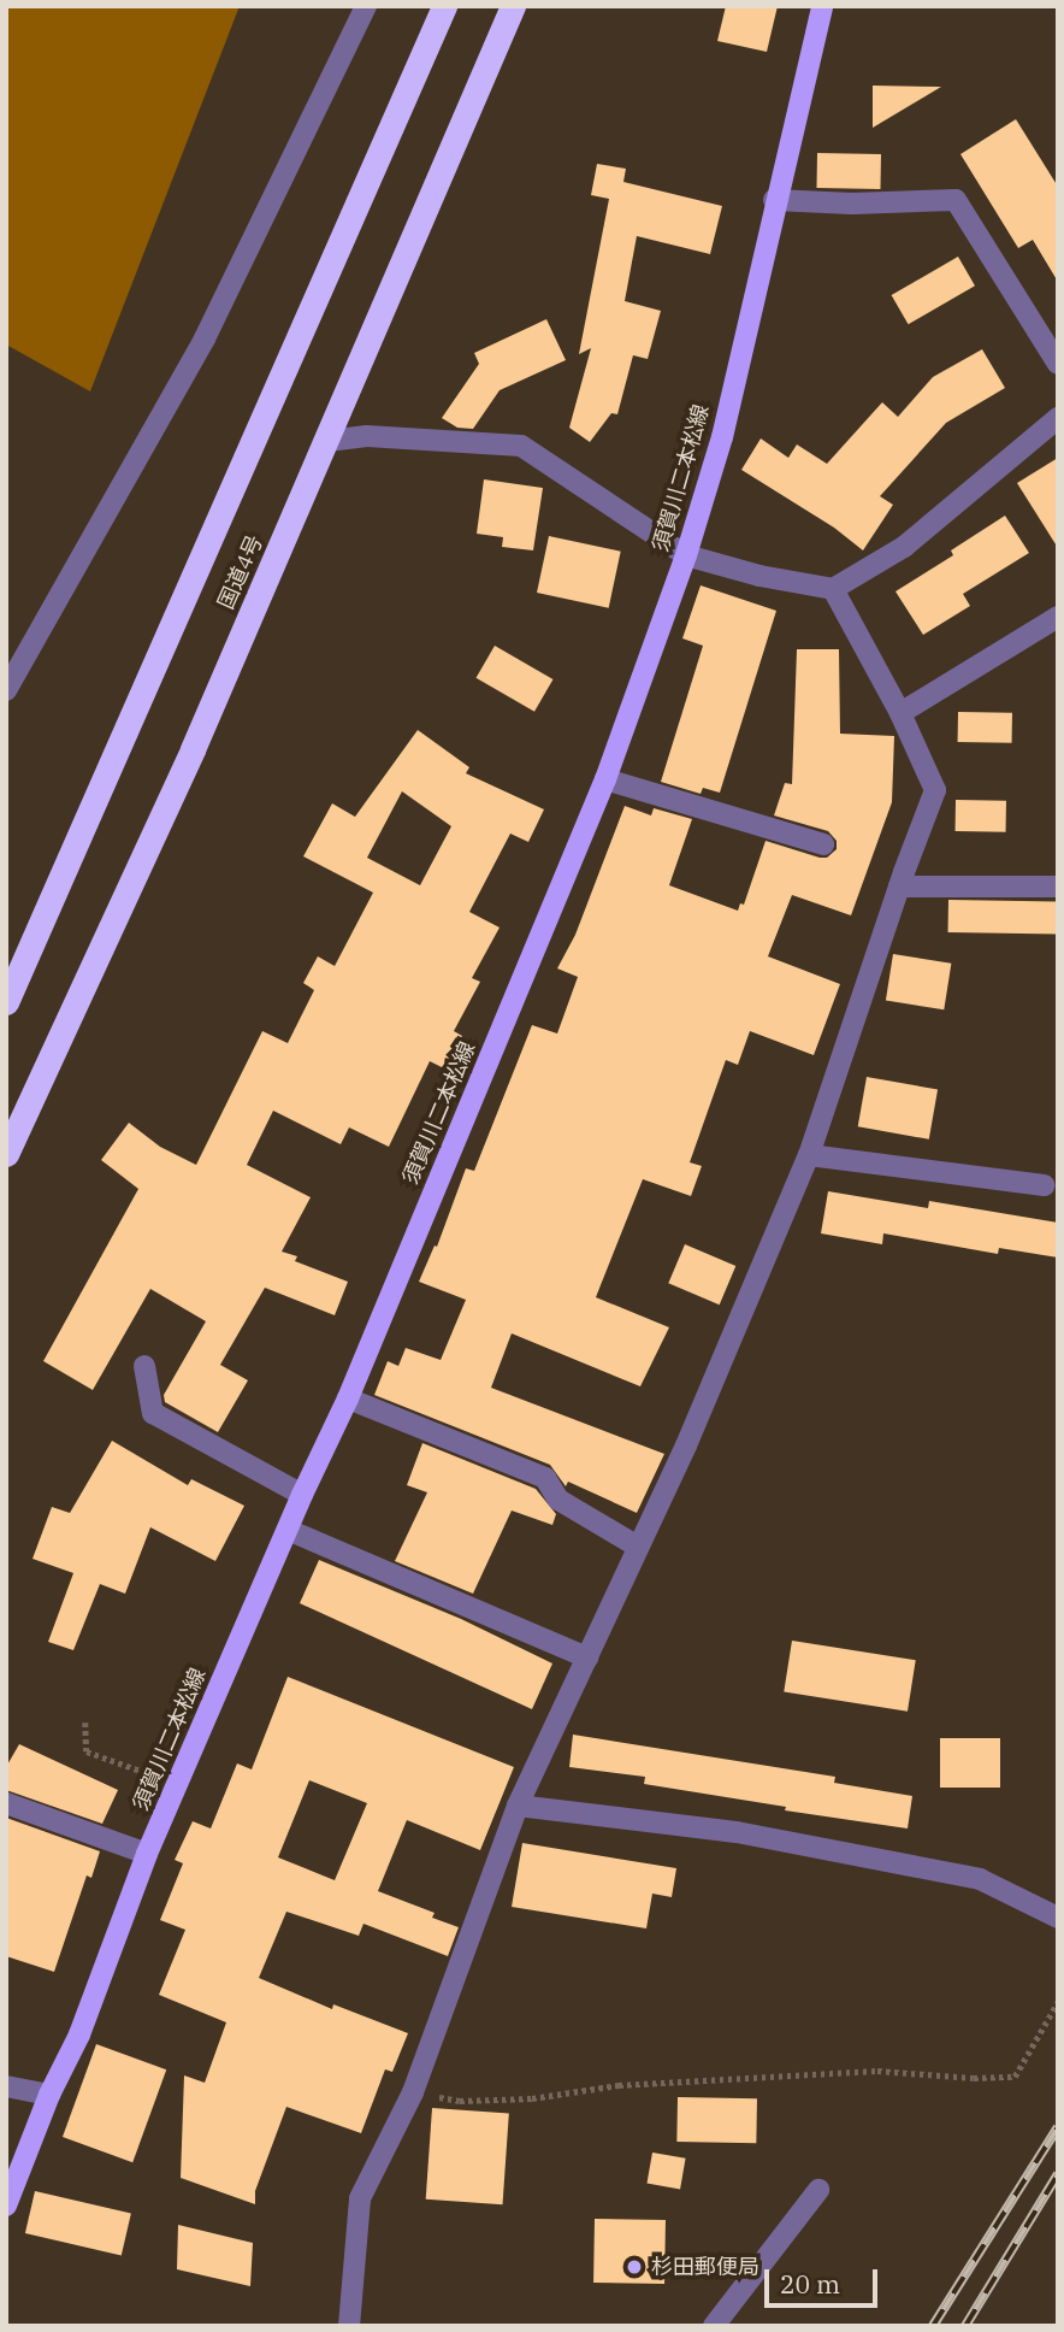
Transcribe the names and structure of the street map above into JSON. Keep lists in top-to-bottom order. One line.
{"streets":{"highway":["国道4号"],"main road":["須賀川二本松線"]},"places":["杉田郵便局"],"scale_bar":"20 m"}
